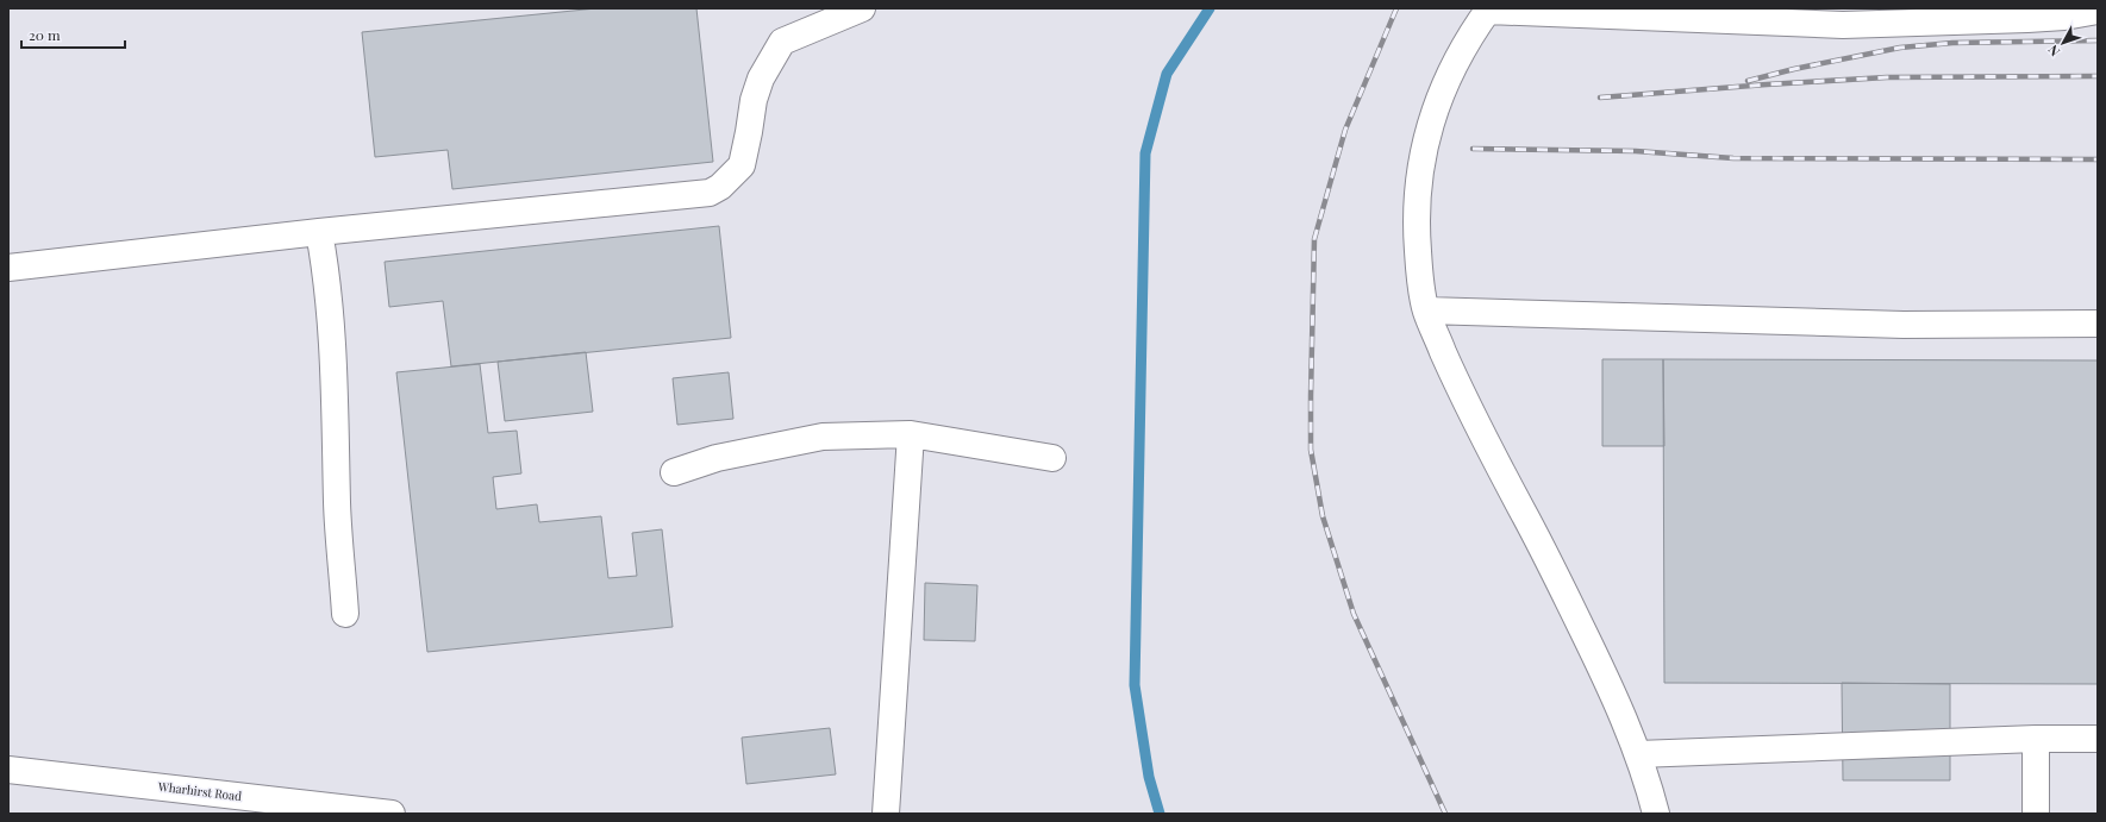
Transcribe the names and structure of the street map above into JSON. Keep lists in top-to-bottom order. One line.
{"streets":{"lane":["Wharhirst Road"]},"scale_bar":"20 m","north":"bottom left"}
